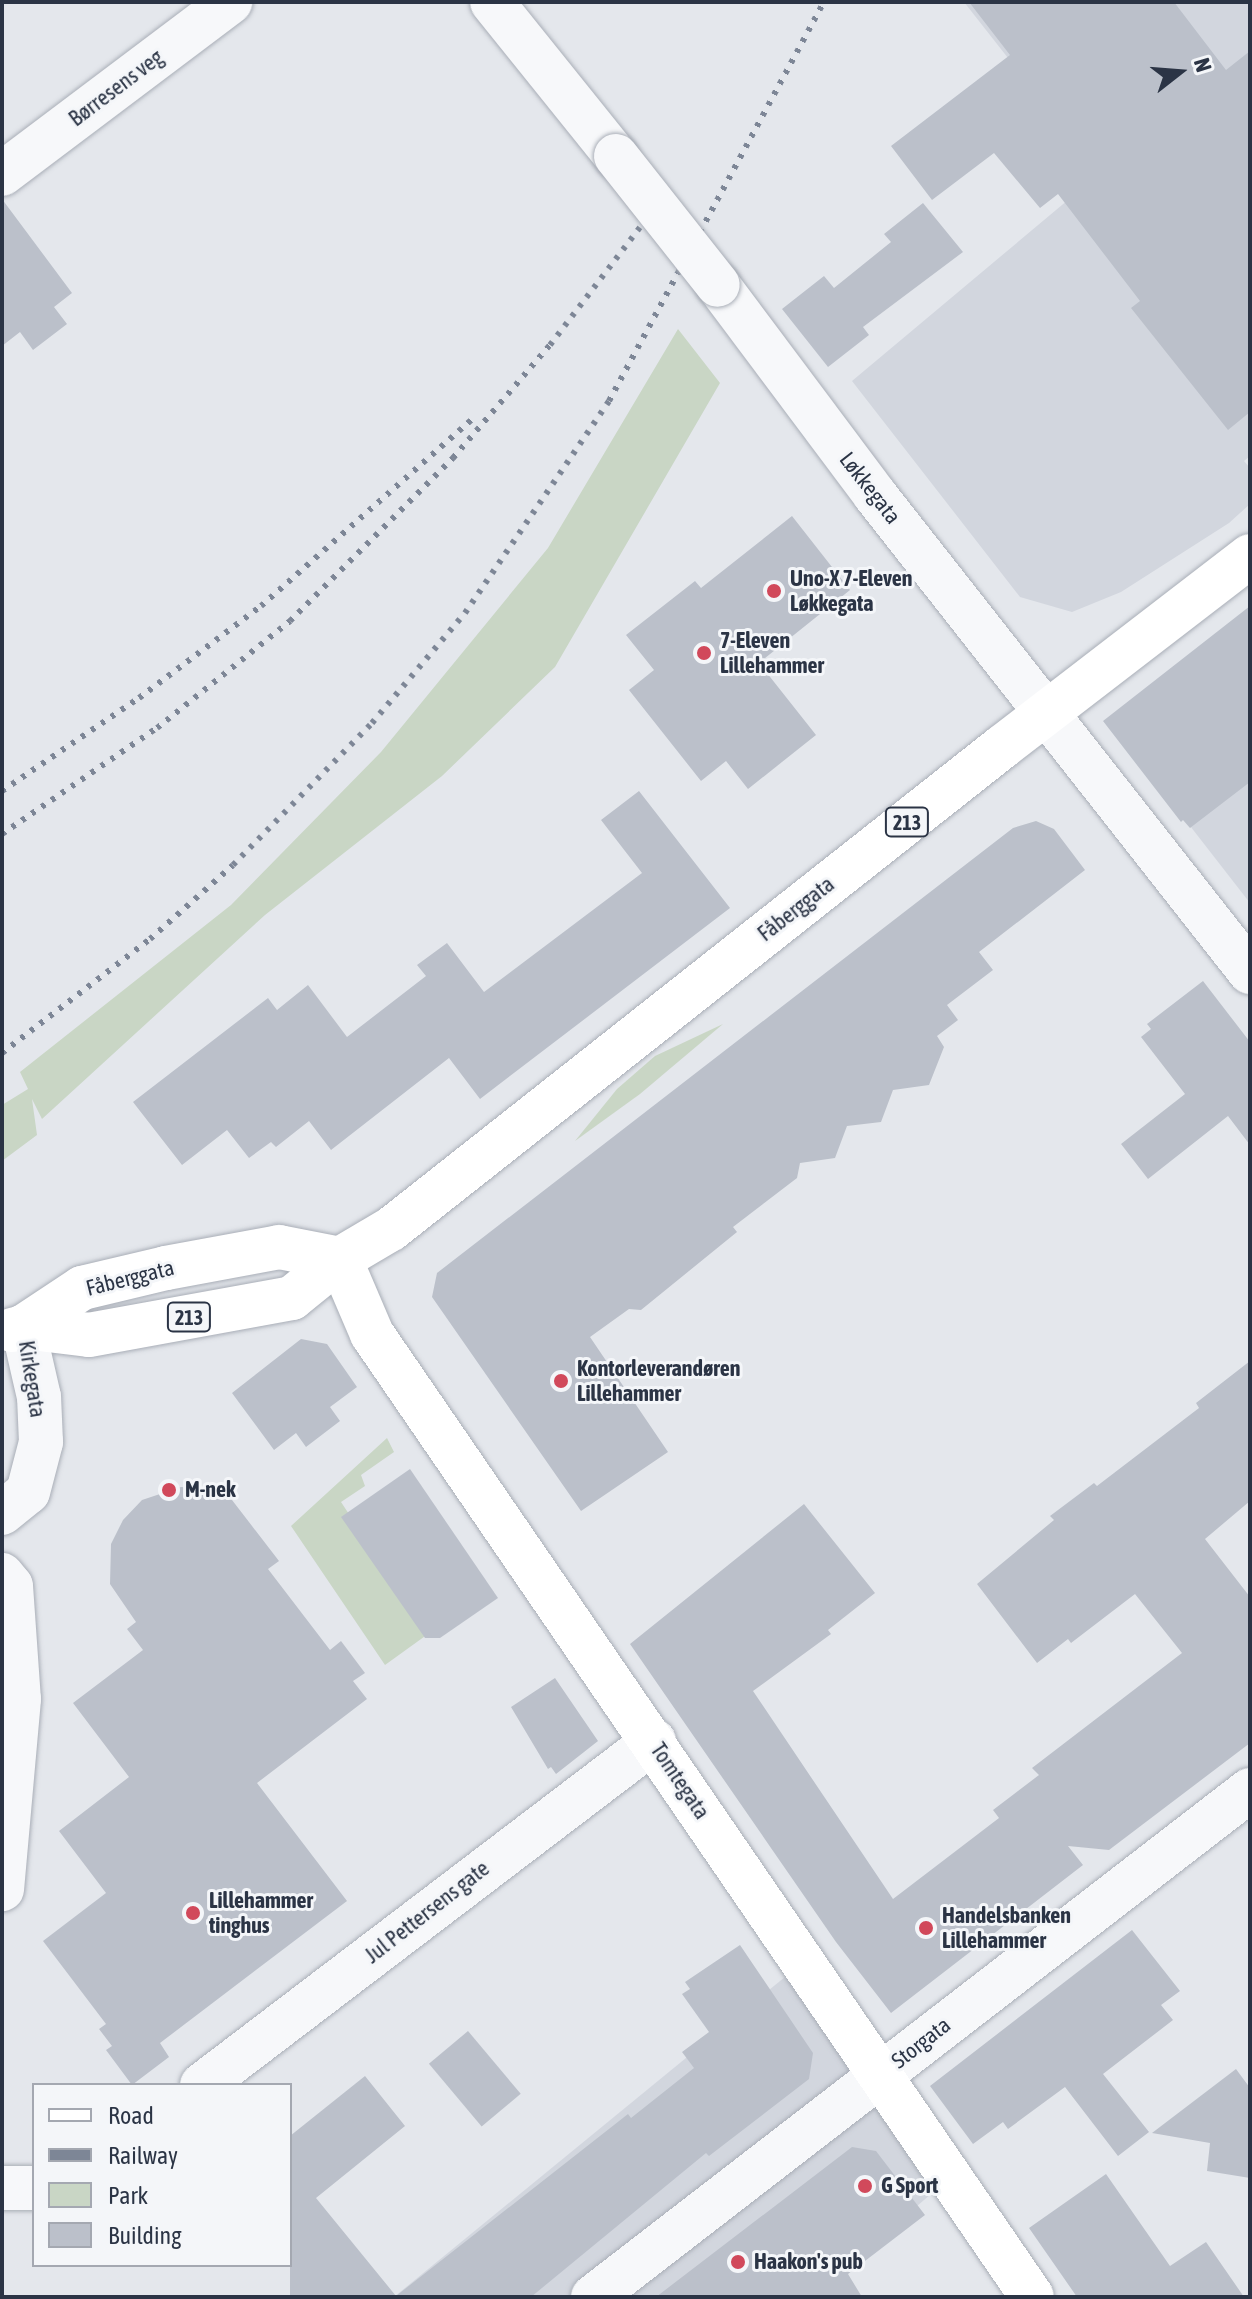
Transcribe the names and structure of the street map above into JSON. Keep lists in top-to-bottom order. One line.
{"streets":{"main road":["213","Fåberggata","Tomtegata"],"street":["Børresens veg","Løkkegata","Kirkegata","Jul Pettersens gate","Storgata"]},"crossings":[["Løkkegata","Fåberggata"],["Fåberggata","Kirkegata"],["Fåberggata","Tomtegata"],["Tomtegata","Jul Pettersens gate"],["Tomtegata","Storgata"]],"places":["Uno-X 7-Eleven Løkkegata","7-Eleven Lillehammer","Kontorleverandøren Lillehammer","M-nek","Lillehammer tinghus","Handelsbanken Lillehammer","G Sport","Haakon's pub"],"legend":["Road","Railway","Park","Building"],"north":"right"}
